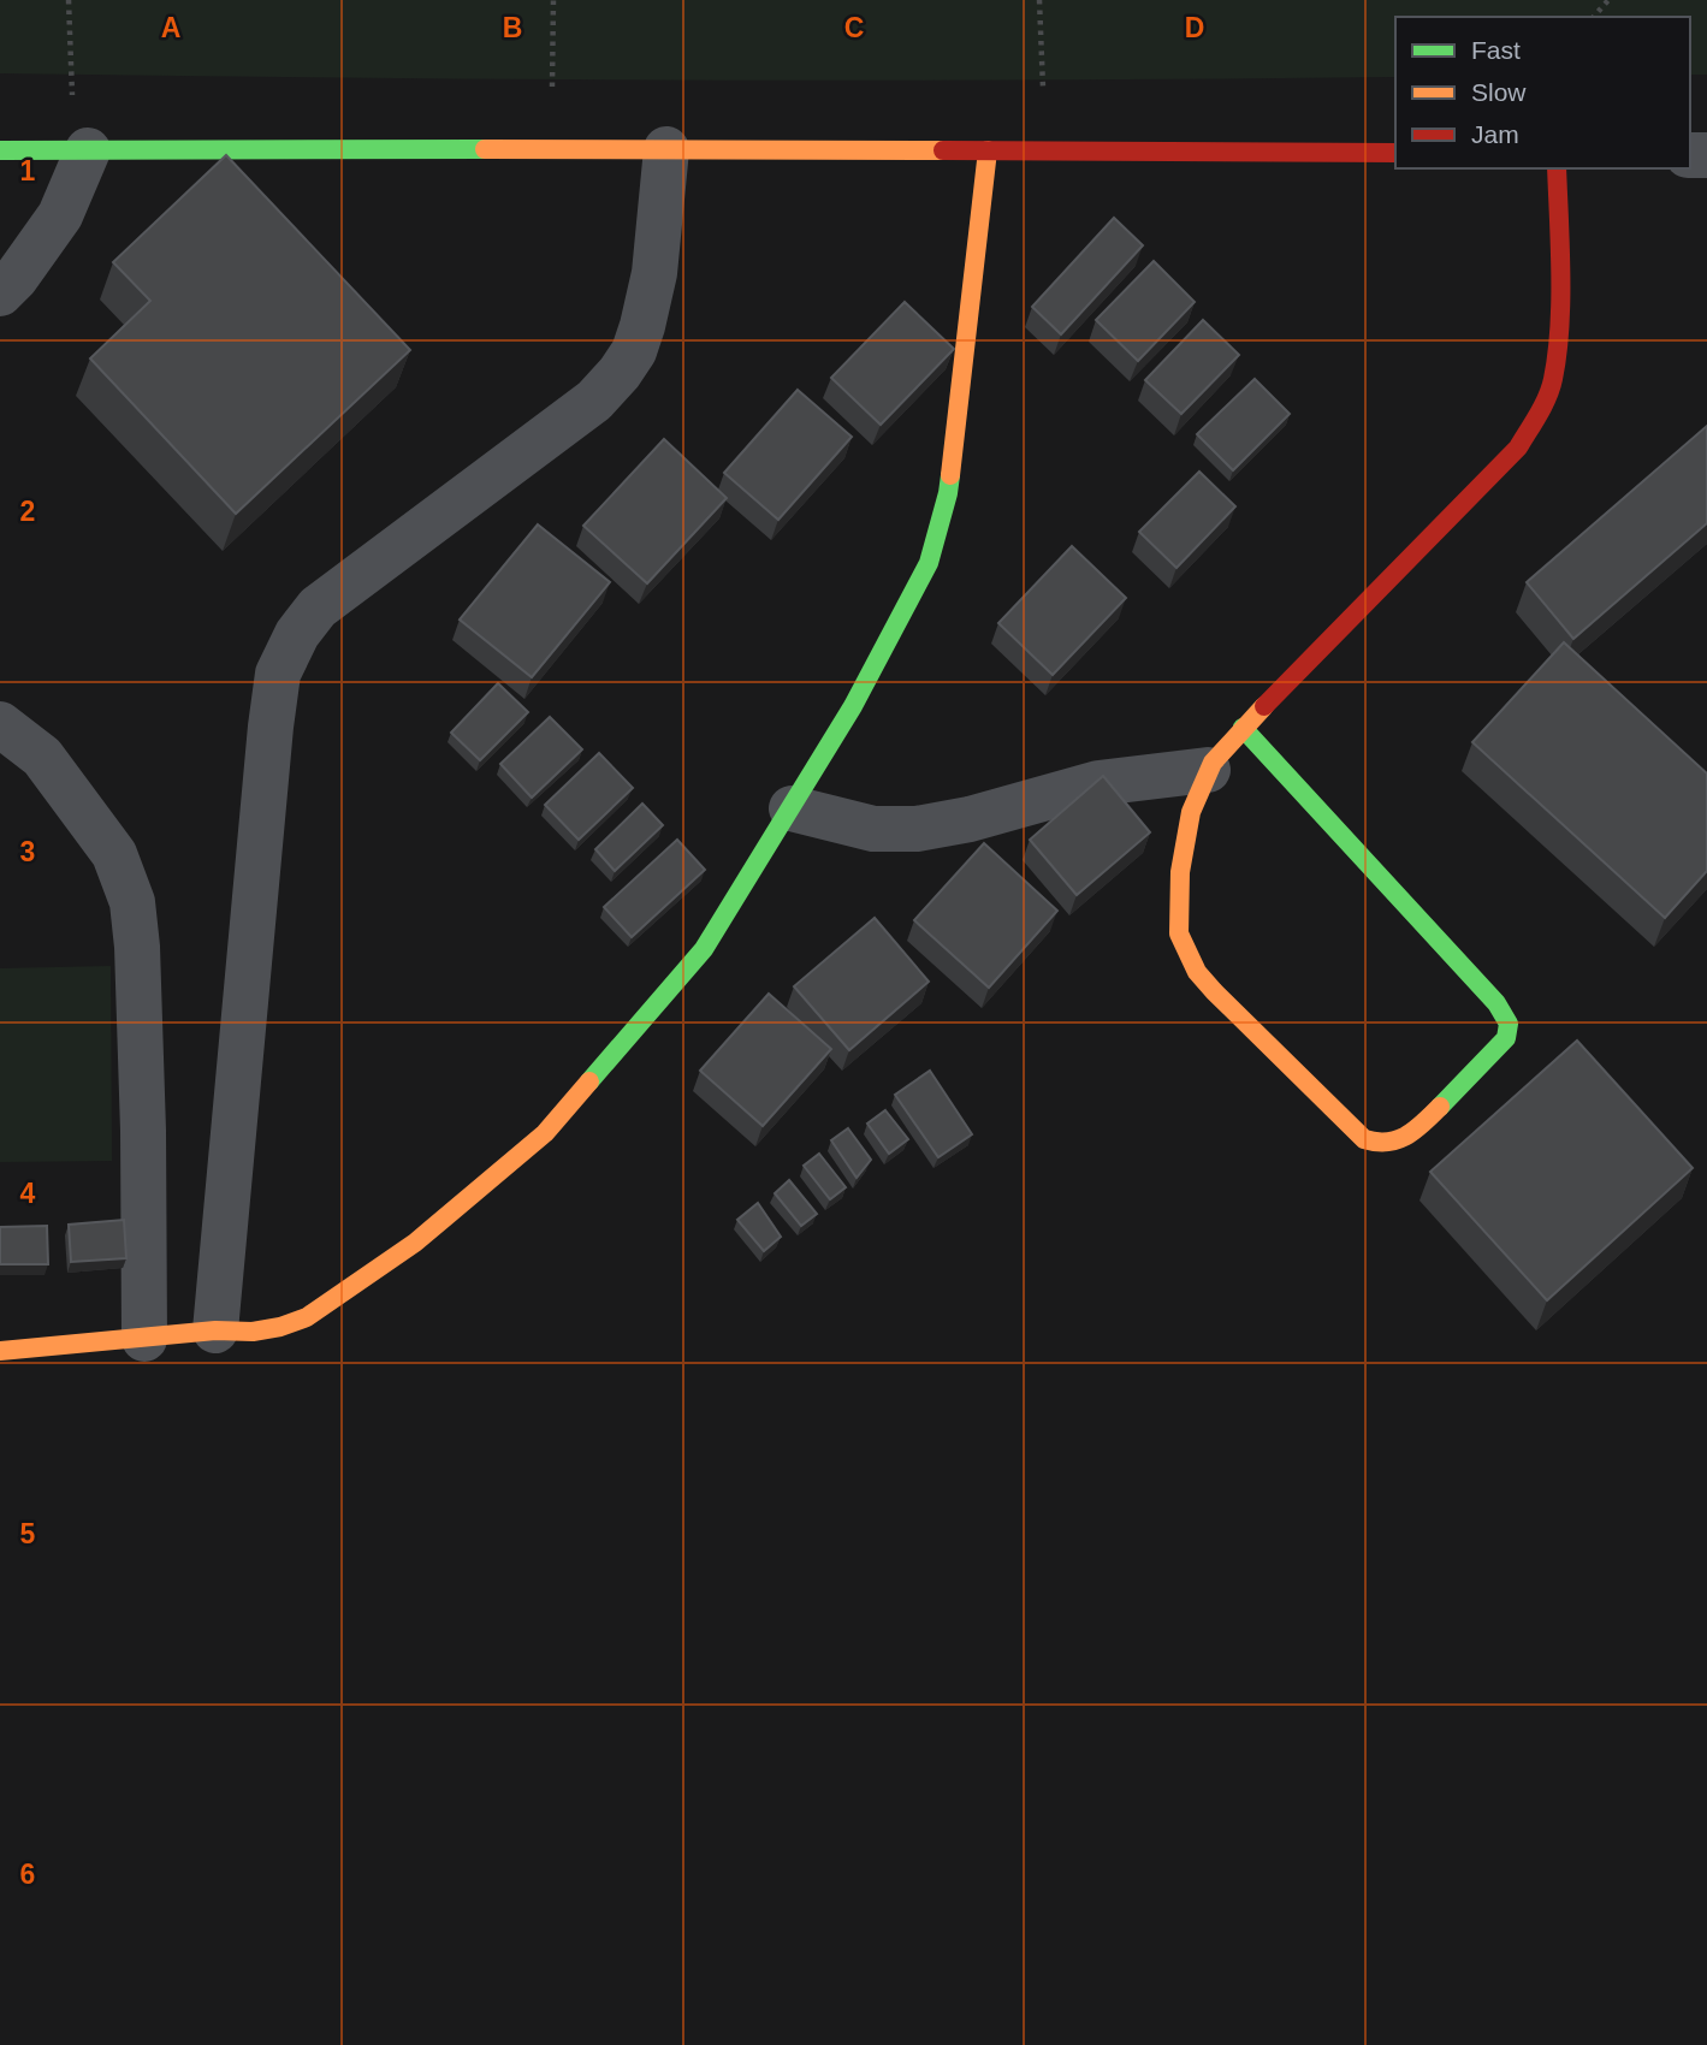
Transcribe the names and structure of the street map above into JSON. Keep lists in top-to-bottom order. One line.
{"legend":["Fast","Slow","Jam"],"grid":{"columns":["A","B","C","D"],"rows":["1","2","3","4","5","6"]}}
